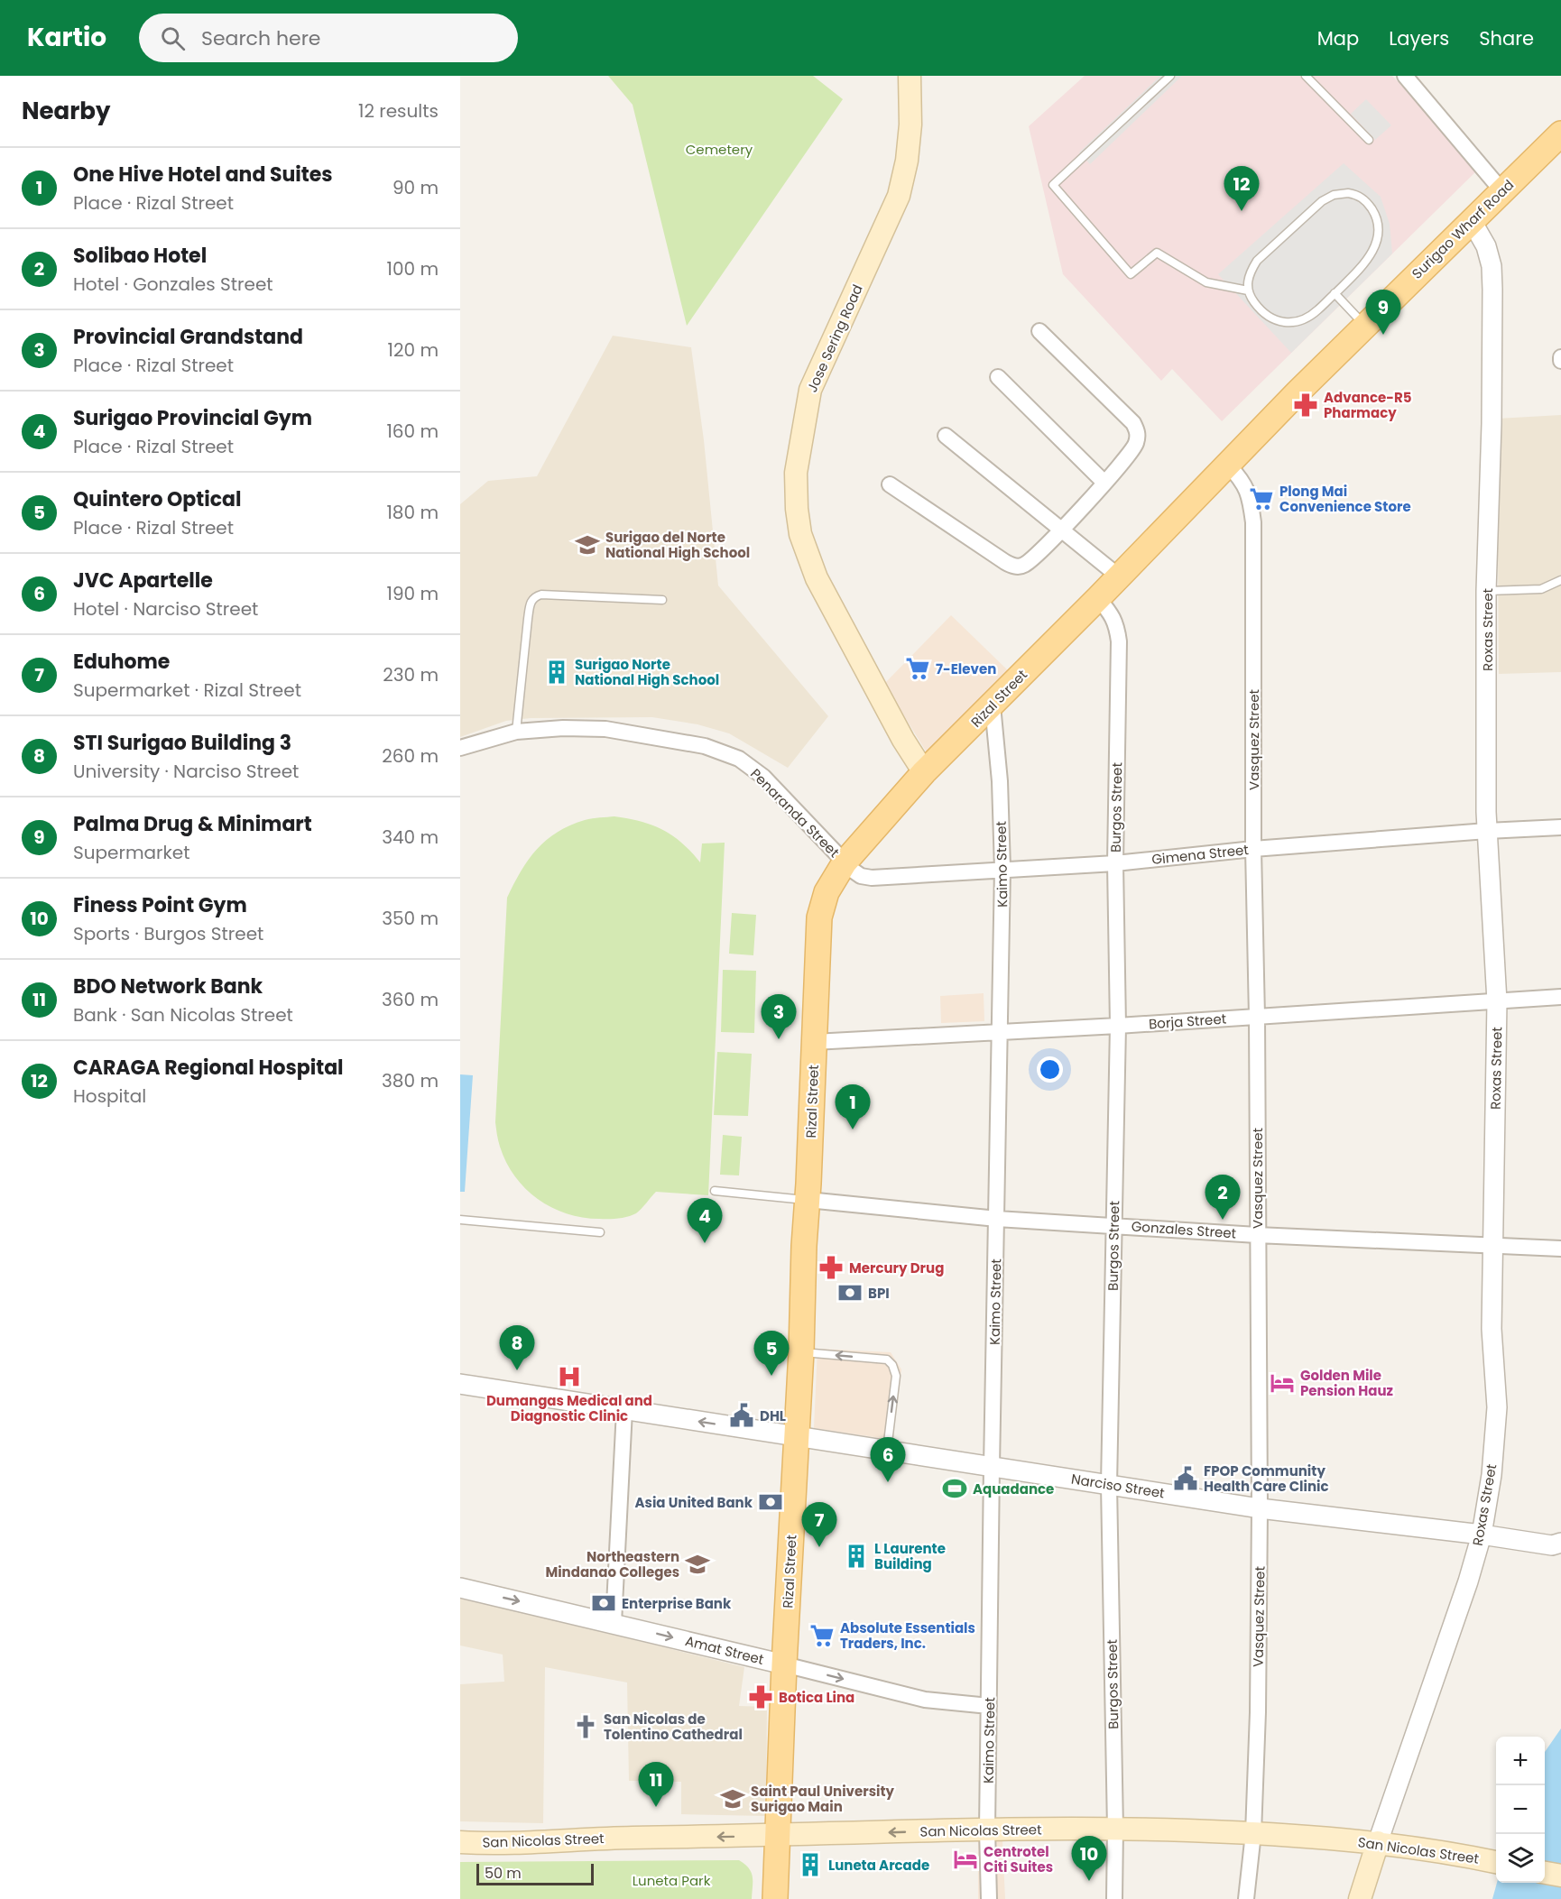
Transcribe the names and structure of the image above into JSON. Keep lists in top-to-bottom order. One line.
{"streets":{"main road":["Surigao Wharf Road","Jose Sering Road","Roxas Street","Rizal Street","San Nicolas Street"],"street":["Vasquez Street","Burgos Street","Penaranda Street","Gimena Street","Kaimo Street","Borja Street","Gonzales Street","Narciso Street","Amat Street"]},"crossings":[["Surigao Wharf Road","Roxas Street"],["Surigao Wharf Road","Rizal Street"],["Surigao Wharf Road","Vasquez Street"],["Jose Sering Road","Rizal Street"],["Roxas Street","Gimena Street"],["Roxas Street","Borja Street"],["Roxas Street","Gonzales Street"],["Roxas Street","Narciso Street"],["Roxas Street","San Nicolas Street"],["Rizal Street","Vasquez Street"],["Rizal Street","Burgos Street"],["Rizal Street","Penaranda Street"],["Rizal Street","Gimena Street"],["Rizal Street","Kaimo Street"],["Rizal Street","Borja Street"],["Rizal Street","Gonzales Street"],["Rizal Street","Narciso Street"],["Rizal Street","Amat Street"],["Rizal Street","San Nicolas Street"],["Vasquez Street","Gimena Street"],["Vasquez Street","Borja Street"],["Vasquez Street","Gonzales Street"],["Vasquez Street","Narciso Street"],["Vasquez Street","San Nicolas Street"],["Burgos Street","Gimena Street"],["Burgos Street","Borja Street"],["Burgos Street","Gonzales Street"],["Burgos Street","Narciso Street"],["Burgos Street","San Nicolas Street"],["Penaranda Street","Gimena Street"],["Gimena Street","Kaimo Street"],["Kaimo Street","Borja Street"],["Kaimo Street","Gonzales Street"],["Kaimo Street","Narciso Street"],["Kaimo Street","Amat Street"],["Kaimo Street","San Nicolas Street"]],"one_way":["Amat Street","San Nicolas Street"],"parks":["Cemetery","Luneta Park"],"places":{"pharmacy":["Advance-R5 Pharmacy","Mercury Drug","Botica Lina"],"supermarket":["Plong Mai Convenience Store","7-Eleven","Absolute Essentials Traders, Inc."],"school or university":["Surigao del Norte National High School","Northeastern Mindanao Colleges","Saint Paul University Surigao Main"],"building":["Surigao Norte National High School","L Laurente Building","Luneta Arcade"],"bank":["BPI","Asia United Bank","Enterprise Bank"],"hospital":["Dumangas Medical and Diagnostic Clinic"],"hotel":["Golden Mile Pension Hauz","Centrotel Citi Suites"],"public building":["DHL","FPOP Community Health Care Clinic"],"sports":["Aquadance"],"church":["San Nicolas de Tolentino Cathedral"]},"scale_bar":"50 m","page":{"header":"Kartio","search":"Search here","nav":["Map","Layers","Share"],"heading":["Nearby","12 results"],"list":[{"mark":"1","name":"One Hive Hotel and Suites","note":"Place · Rizal Street","value":"90 m"},{"mark":"2","name":"Solibao Hotel","note":"Hotel · Gonzales Street","value":"100 m"},{"mark":"3","name":"Provincial Grandstand","note":"Place · Rizal Street","value":"120 m"},{"mark":"4","name":"Surigao Provincial Gym","note":"Place · Rizal Street","value":"160 m"},{"mark":"5","name":"Quintero Optical","note":"Place · Rizal Street","value":"180 m"},{"mark":"6","name":"JVC Apartelle","note":"Hotel · Narciso Street","value":"190 m"},{"mark":"7","name":"Eduhome","note":"Supermarket · Rizal Street","value":"230 m"},{"mark":"8","name":"STI Surigao Building 3","note":"University · Narciso Street","value":"260 m"},{"mark":"9","name":"Palma Drug & Minimart","note":"Supermarket","value":"340 m"},{"mark":"10","name":"Finess Point Gym","note":"Sports · Burgos Street","value":"350 m"},{"mark":"11","name":"BDO Network Bank","note":"Bank · San Nicolas Street","value":"360 m"},{"mark":"12","name":"CARAGA Regional Hospital","note":"Hospital","value":"380 m"}],"pins":["12","9","3","1","2","4","8","5","6","7","11","10"],"map_buttons":["+","−"],"scale":"50 m"}}
